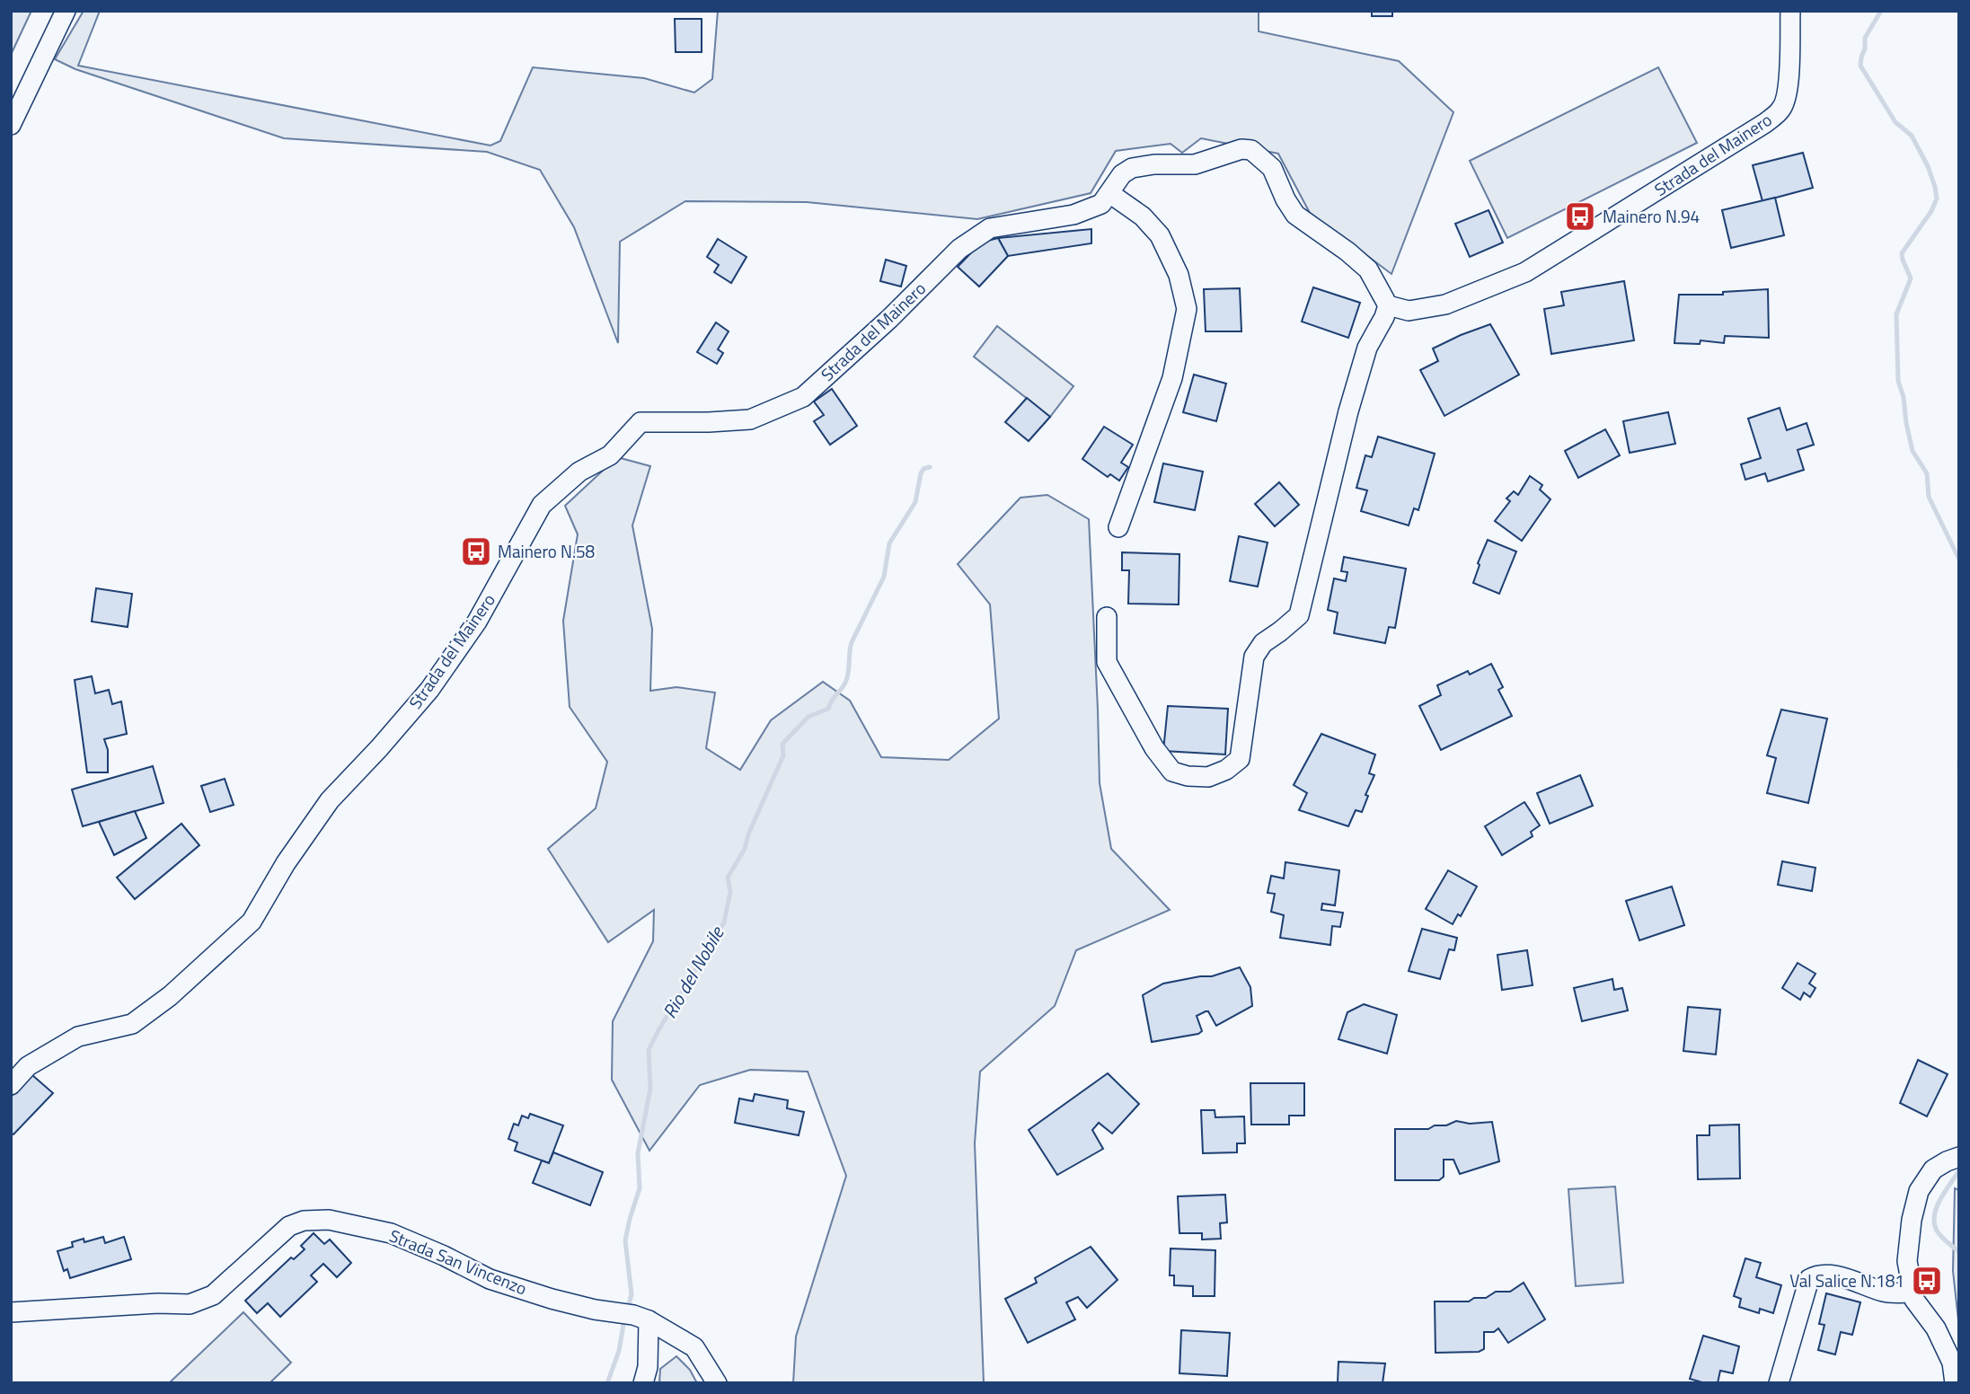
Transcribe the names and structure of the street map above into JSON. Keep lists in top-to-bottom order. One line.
{"streets":{"street":["Strada del Mainero","Strada San Vincenzo"]},"water":["Rio del Nobile"],"places":{"bus stop":["Mainero N.94","Mainero N.58","Val Salice N.181"]}}
